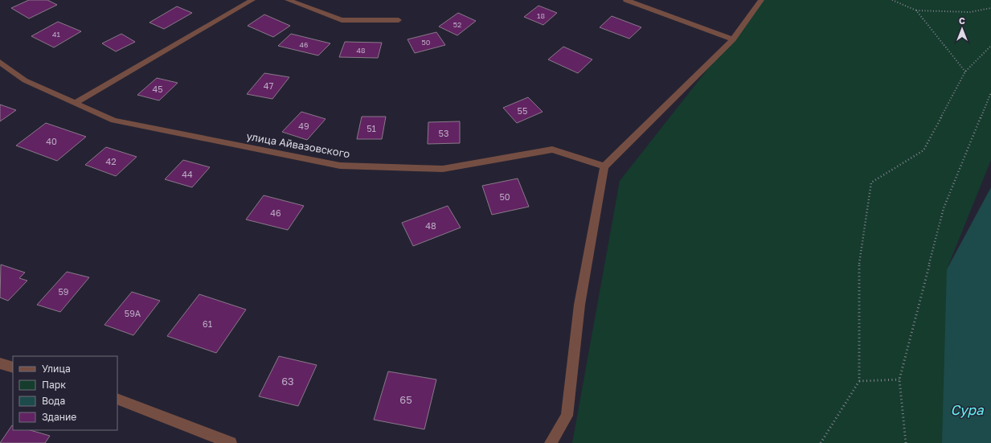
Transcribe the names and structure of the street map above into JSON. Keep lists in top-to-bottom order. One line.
{"streets":{"street":["улица Айвазовского"]},"water":["Сура"],"house_numbers":["18","52","41","50","46","48","47","45","55","49","51","53","40","42","44","50","46","48","59","59А","61","63","65"],"legend":["Улица","Парк","Вода","Здание"],"north":"top"}
